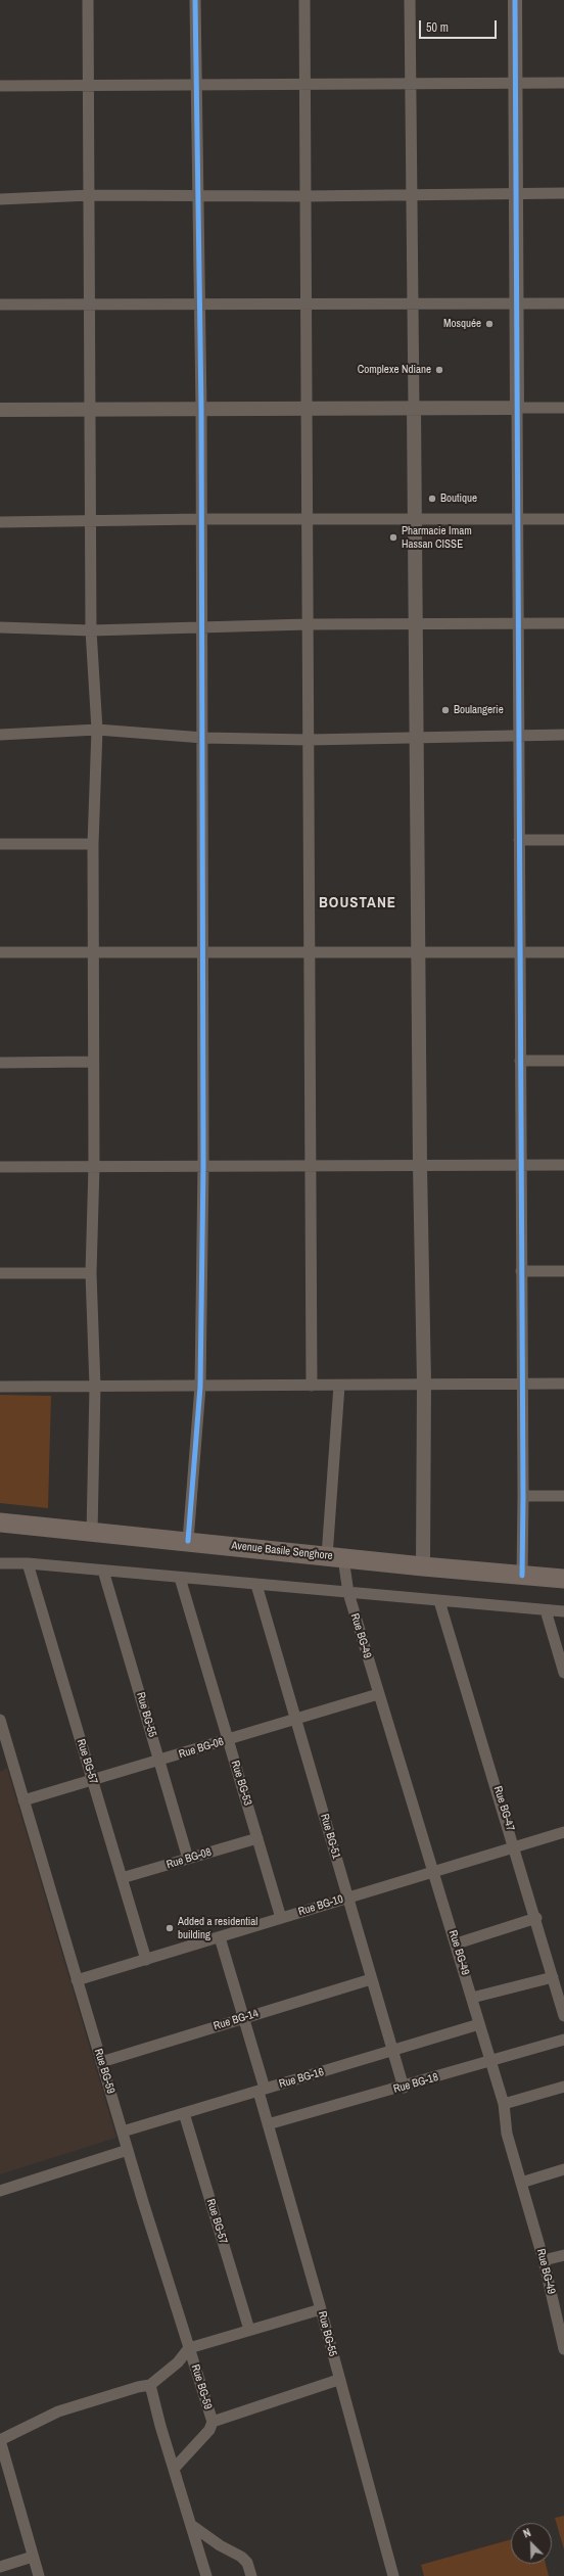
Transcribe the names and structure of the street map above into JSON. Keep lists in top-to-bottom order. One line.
{"streets":{"highway":["Avenue Basile Senghore"],"street":["Rue BG-49","Rue BG-55","Rue BG-06","Rue BG-57","Rue BG-53","Rue BG-47","Rue BG-51","Rue BG-08","Rue BG-10","Rue BG-14","Rue BG-59","Rue BG-16","Rue BG-18"]},"crossings":[["Avenue Basile Senghore","Rue BG-49"],["Rue BG-49","Rue BG-06"],["Rue BG-49","Rue BG-10"],["Rue BG-49","Rue BG-16"],["Rue BG-49","Rue BG-18"],["Rue BG-55","Rue BG-06"],["Rue BG-55","Rue BG-08"],["Rue BG-55","Rue BG-10"],["Rue BG-55","Rue BG-14"],["Rue BG-55","Rue BG-16"],["Rue BG-55","Rue BG-18"],["Rue BG-06","Rue BG-57"],["Rue BG-06","Rue BG-53"],["Rue BG-06","Rue BG-51"],["Rue BG-06","Rue BG-59"],["Rue BG-57","Rue BG-08"],["Rue BG-57","Rue BG-10"],["Rue BG-57","Rue BG-16"],["Rue BG-53","Rue BG-08"],["Rue BG-53","Rue BG-10"],["Rue BG-47","Rue BG-10"],["Rue BG-51","Rue BG-10"],["Rue BG-51","Rue BG-14"],["Rue BG-51","Rue BG-16"],["Rue BG-51","Rue BG-18"],["Rue BG-10","Rue BG-59"],["Rue BG-14","Rue BG-59"],["Rue BG-59","Rue BG-16"]],"districts":["BOUSTANE"],"places":["Mosquée","Complexe Ndiane","Boutique","Pharmacie Imam Hassan CISSE","Boulangerie","Added a residential building"],"scale_bar":"50 m","north":"top left"}
